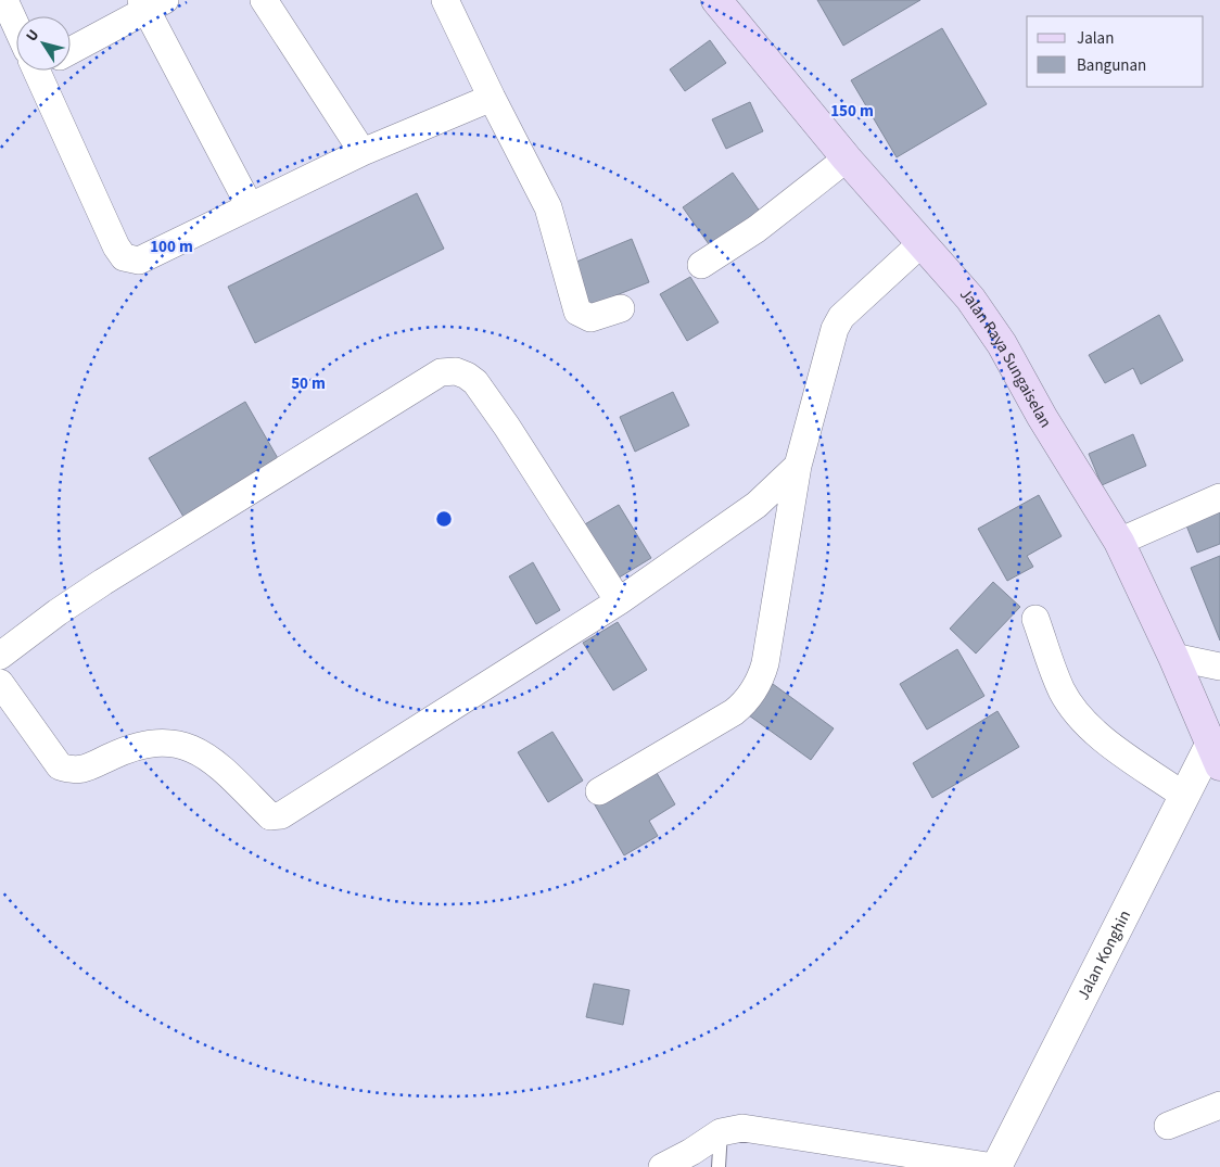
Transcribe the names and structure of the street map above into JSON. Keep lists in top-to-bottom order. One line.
{"streets":{"main road":["Jalan Raya Sungaiselan"],"street":["Jalan Konghin"]},"crossings":[["Jalan Raya Sungaiselan","Jalan Konghin"]],"legend":["Jalan","Bangunan"],"north":"top left","rings":["150 m","100 m","50 m"]}
